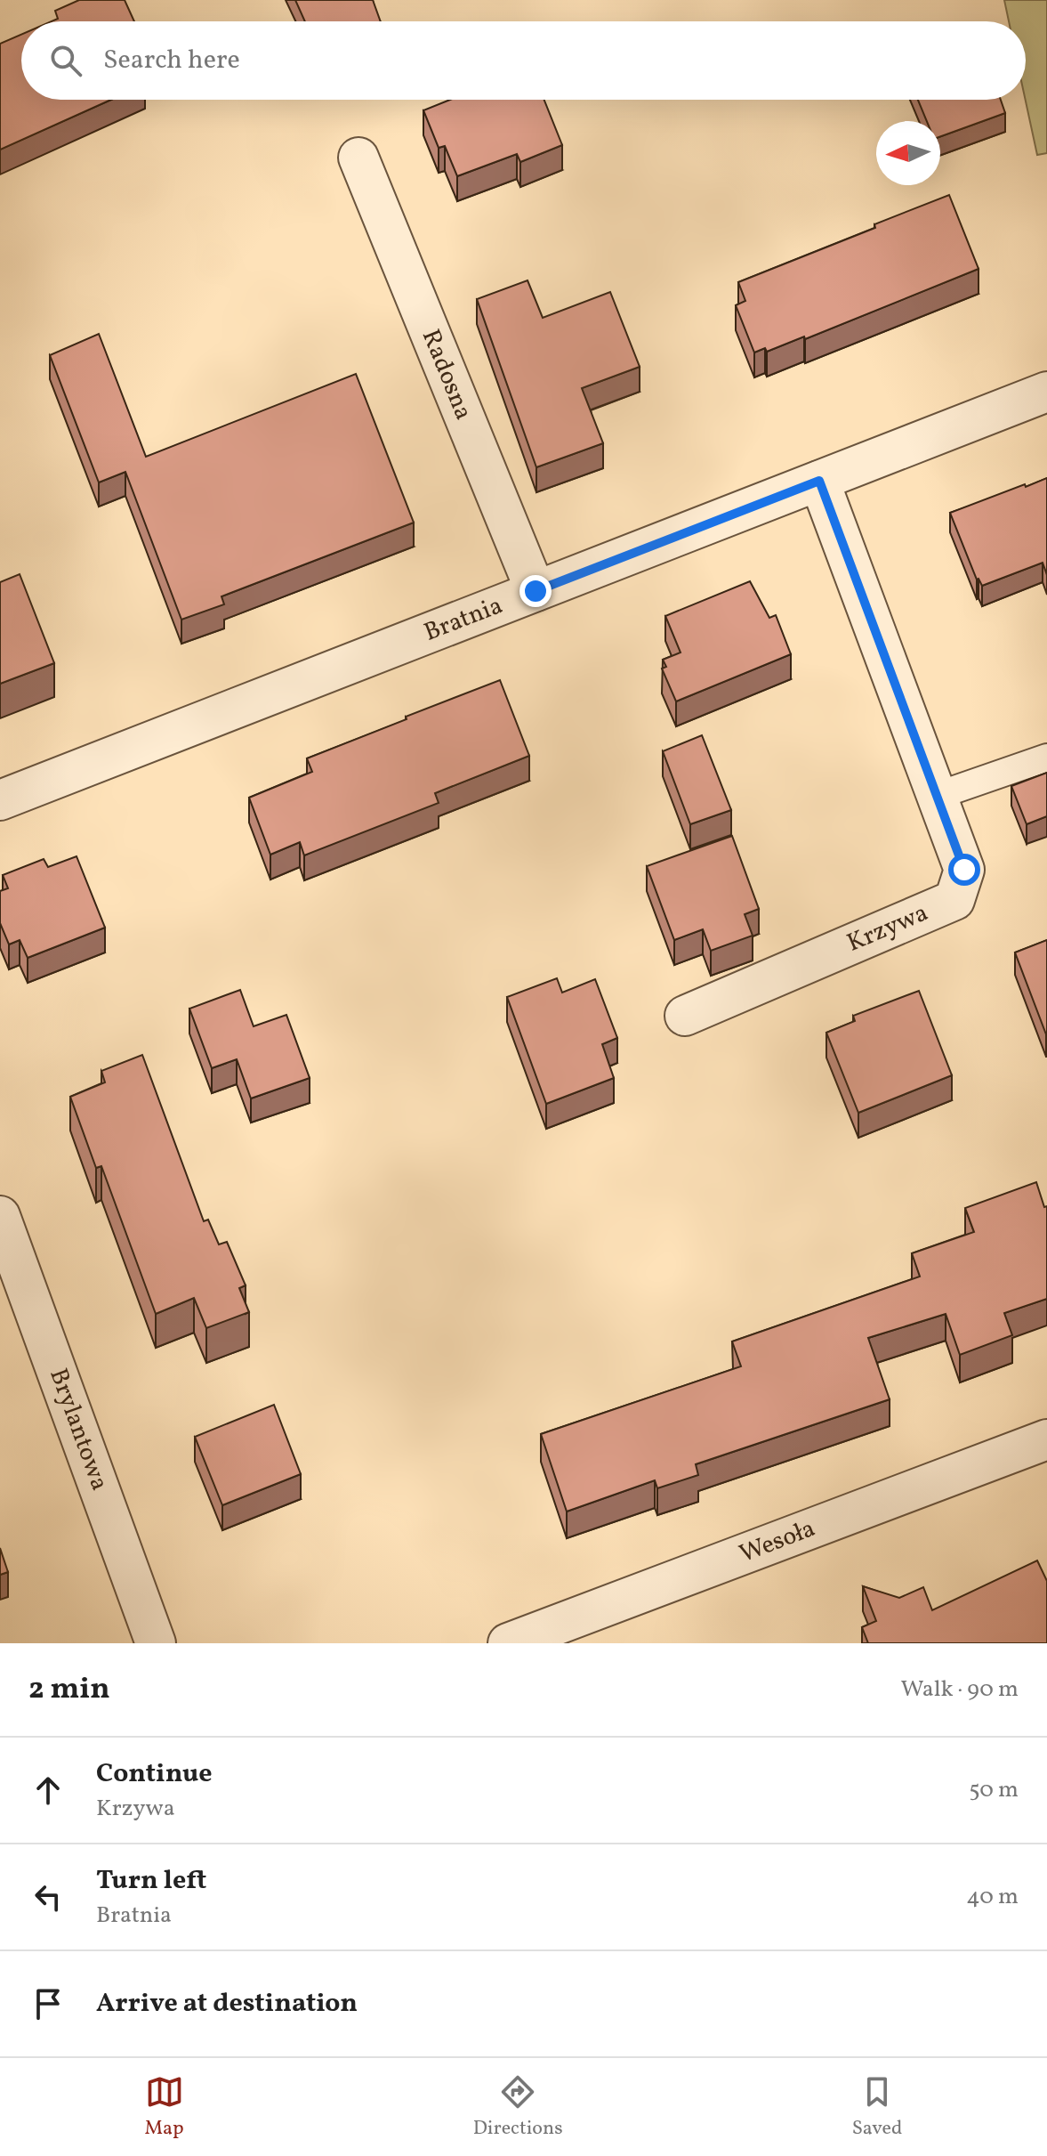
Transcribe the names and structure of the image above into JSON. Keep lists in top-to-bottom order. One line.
{"streets":{"street":["Radosna","Bratnia","Krzywa","Brylantowa","Wesoła"]},"crossings":[["Radosna","Bratnia"],["Bratnia","Krzywa"]],"north":"left","page":{"search":"Search here","heading":["2 min","Walk · 90 m"],"list":[["Continue","Krzywa","50 m"],["Turn left","Bratnia","40 m"],"Arrive at destination"],"nav":["Map","Directions","Saved"]}}
